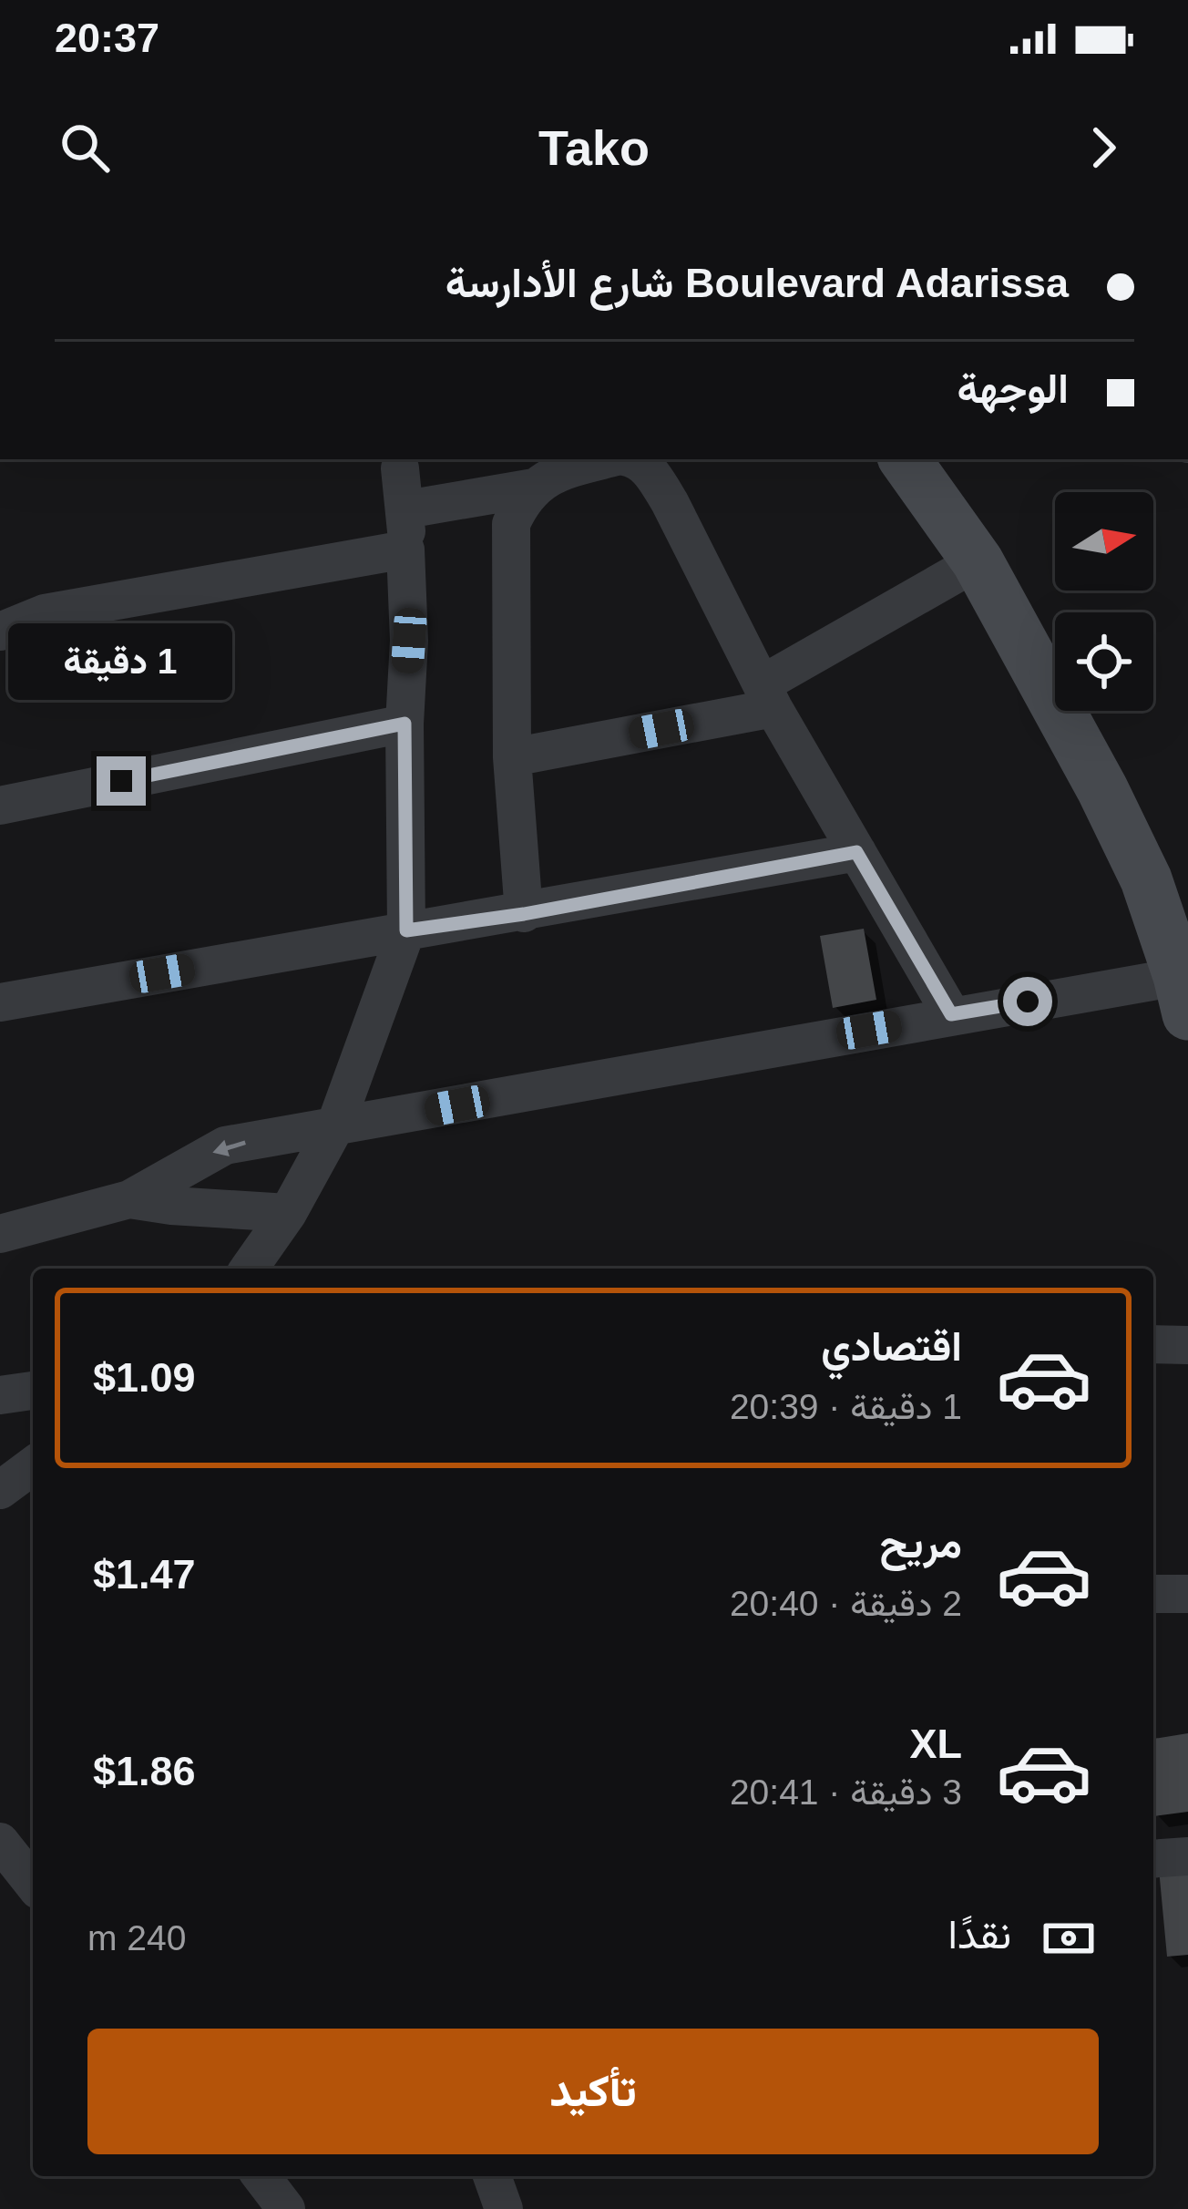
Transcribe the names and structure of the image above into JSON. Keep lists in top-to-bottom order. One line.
{"north":"right","page":{"status":"20:37","header":"Tako","banner":["Boulevard Adarissa شارع الأدارسة","الوجهة"],"bubble":"1 دقيقة","list":[{"name":"اقتصادي","note":"1 دقيقة · 20:39","value":"$1.09"},{"name":"مريح","note":"2 دقيقة · 20:40","value":"$1.47"},{"name":"XL","note":"3 دقيقة · 20:41","value":"$1.86"}],"pay":["نقدًا","240 m"],"buttons":"تأكيد"}}
